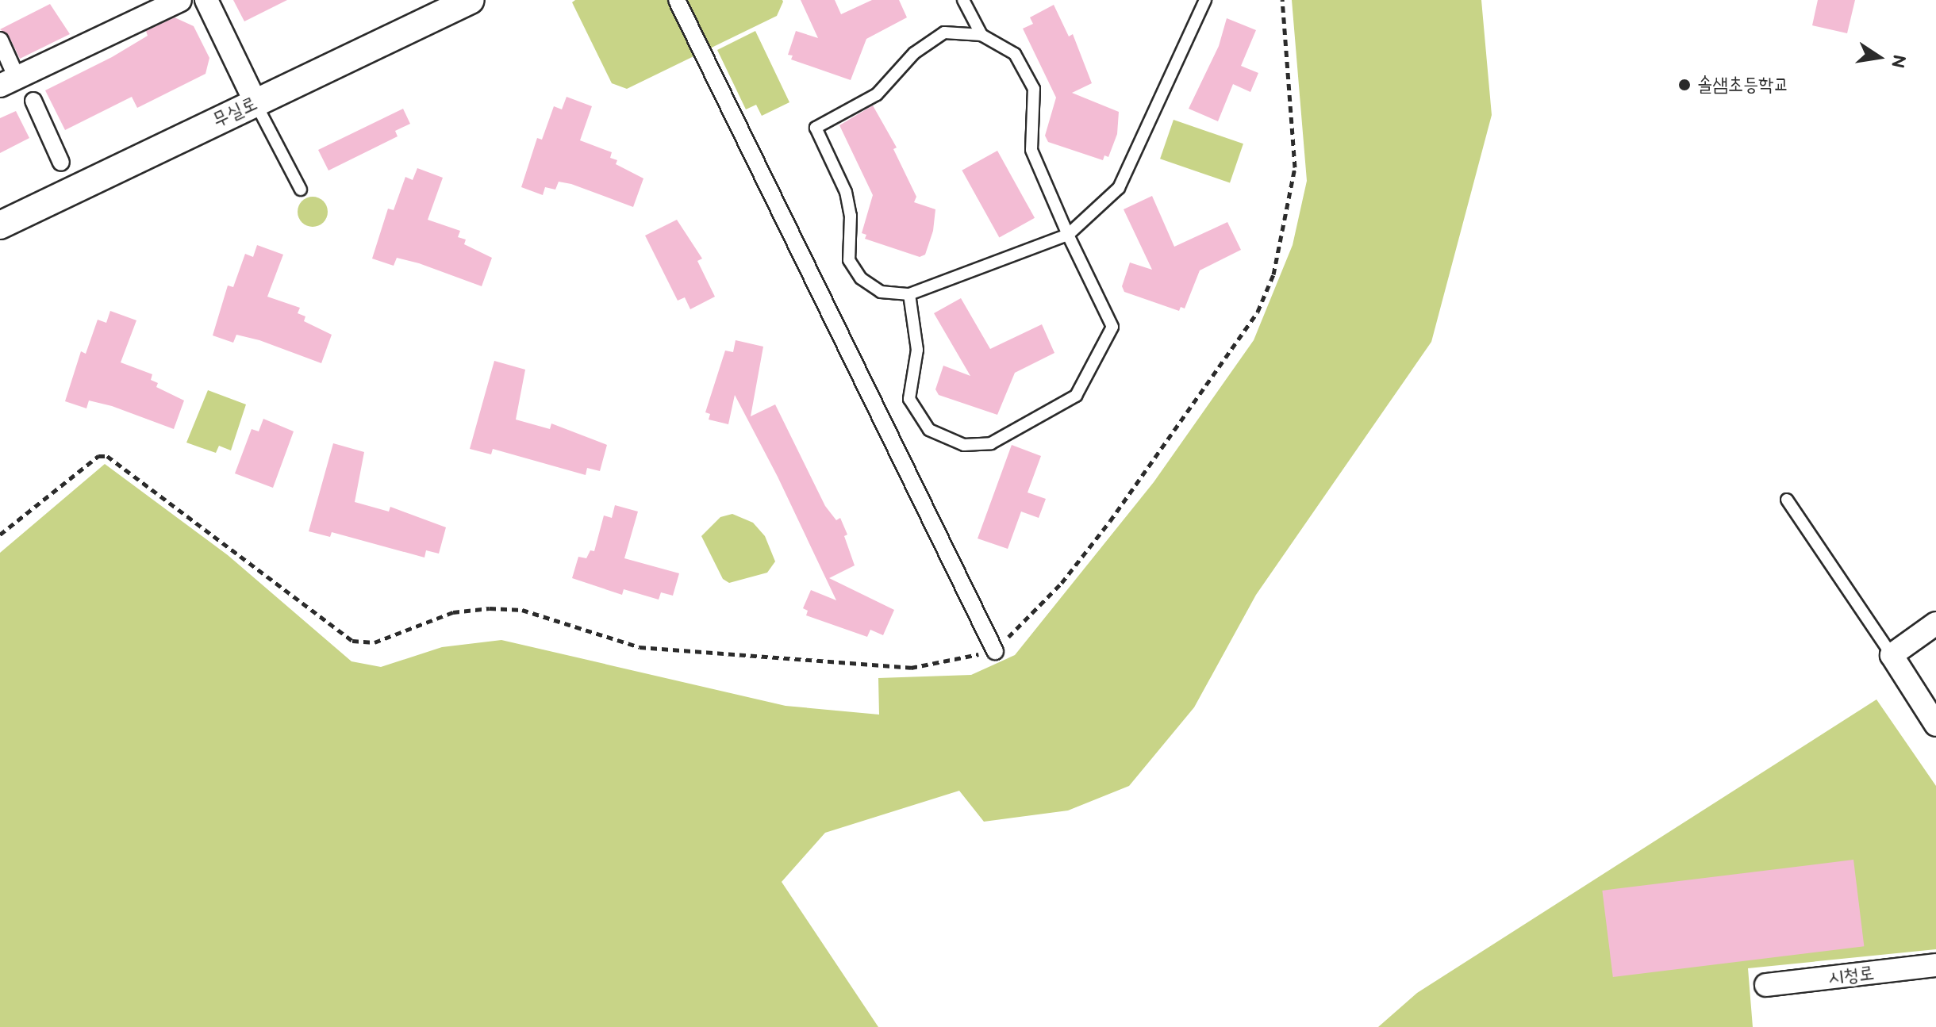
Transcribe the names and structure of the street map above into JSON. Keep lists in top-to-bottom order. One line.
{"streets":{"street":["무실로","시청로"]},"places":["솔샘초등학교"],"north":"right"}
